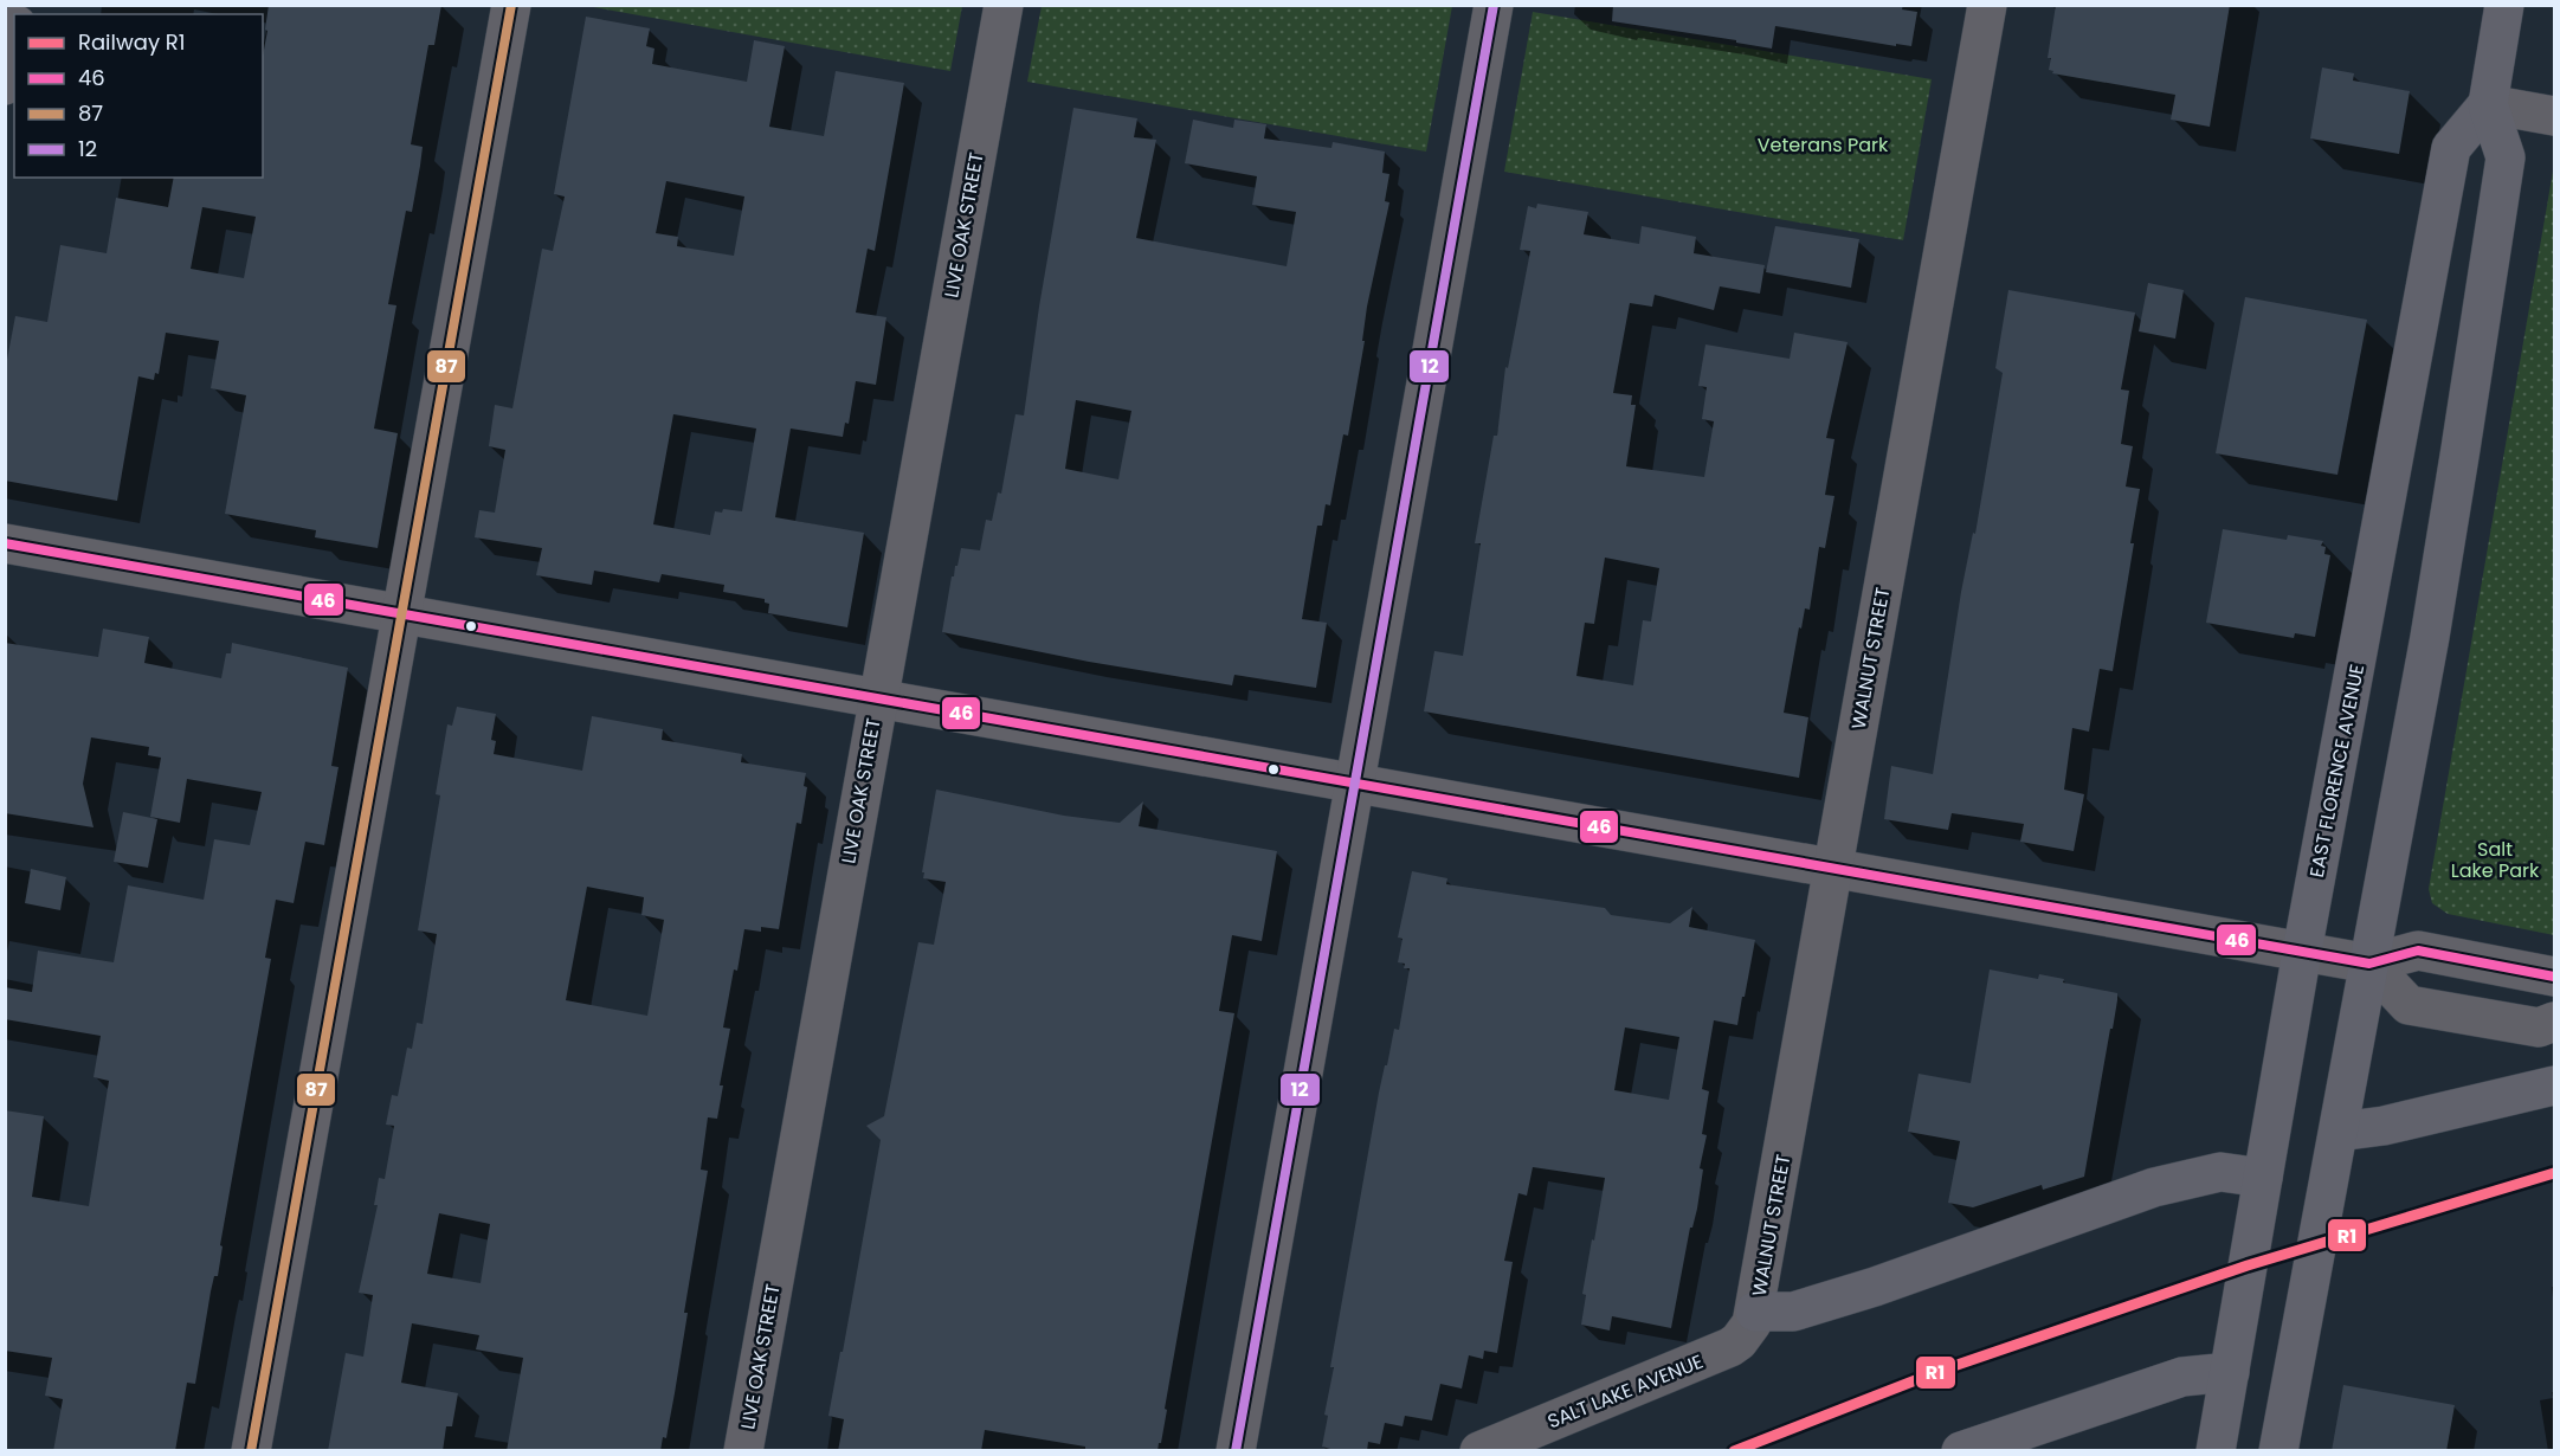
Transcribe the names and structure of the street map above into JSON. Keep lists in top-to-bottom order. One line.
{"streets":{"main road":["EAST FLORENCE AVENUE"],"street":["LIVE OAK STREET","WALNUT STREET","SALT LAKE AVENUE"]},"crossings":[["WALNUT STREET","SALT LAKE AVENUE"]],"parks":["Veterans Park","Salt Lake Park"],"lines":["transit line 87","transit line 12","transit line 46","rail line R1"],"legend":["Railway R1","46","87","12"]}
